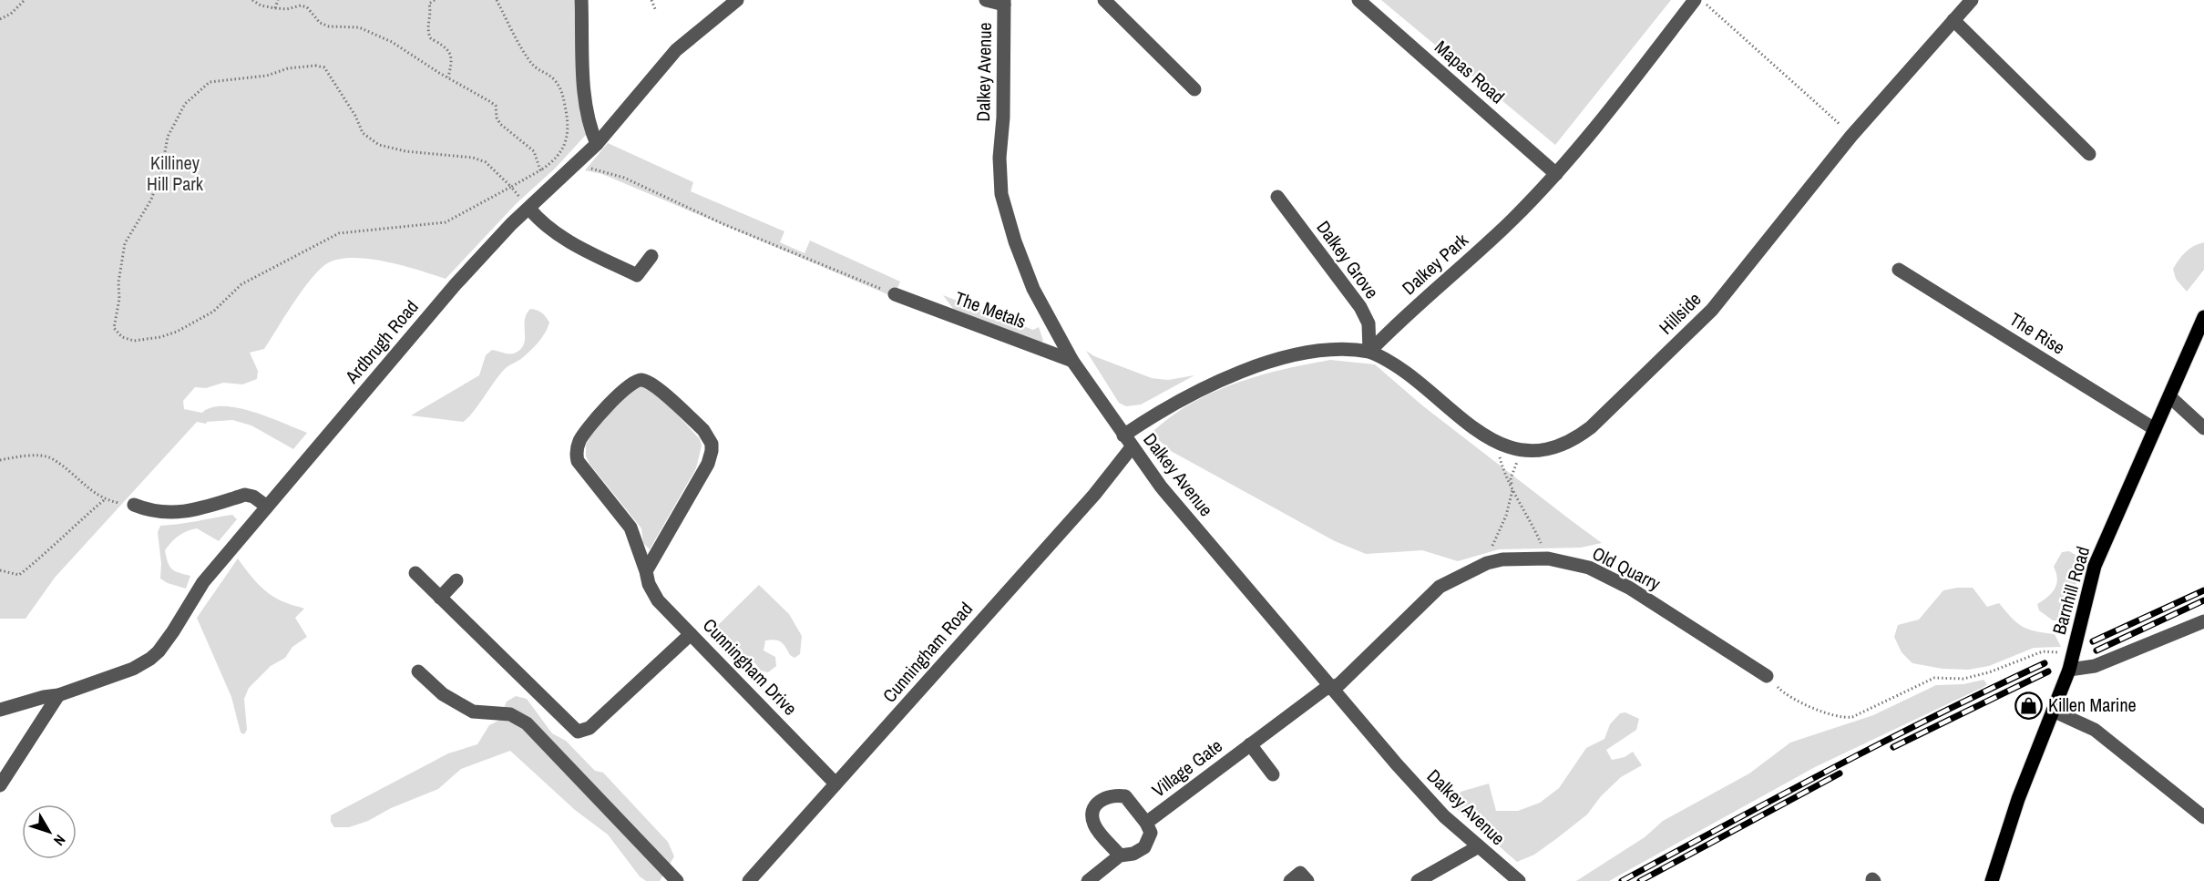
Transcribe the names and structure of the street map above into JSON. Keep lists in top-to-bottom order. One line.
{"streets":{"main road":["Barnhill Road"],"street":["Dalkey Avenue","Mapas Road","Dalkey Grove","Dalkey Park","The Metals","Hillside","The Rise","Ardbrugh Road","Old Quarry","Cunningham Road","Cunningham Drive","Village Gate"]},"crossings":[["Dalkey Avenue","The Metals"],["Dalkey Avenue","Old Quarry"],["Dalkey Avenue","Cunningham Road"],["Dalkey Avenue","Village Gate"],["Mapas Road","Dalkey Park"],["Dalkey Grove","Dalkey Park"],["Dalkey Grove","Hillside"],["Dalkey Park","Hillside"],["The Rise","Barnhill Road"],["Old Quarry","Village Gate"],["Cunningham Road","Cunningham Drive"]],"parks":["Killiney Hill Park"],"places":{"shop":["Killen Marine"]},"north":"bottom right"}
